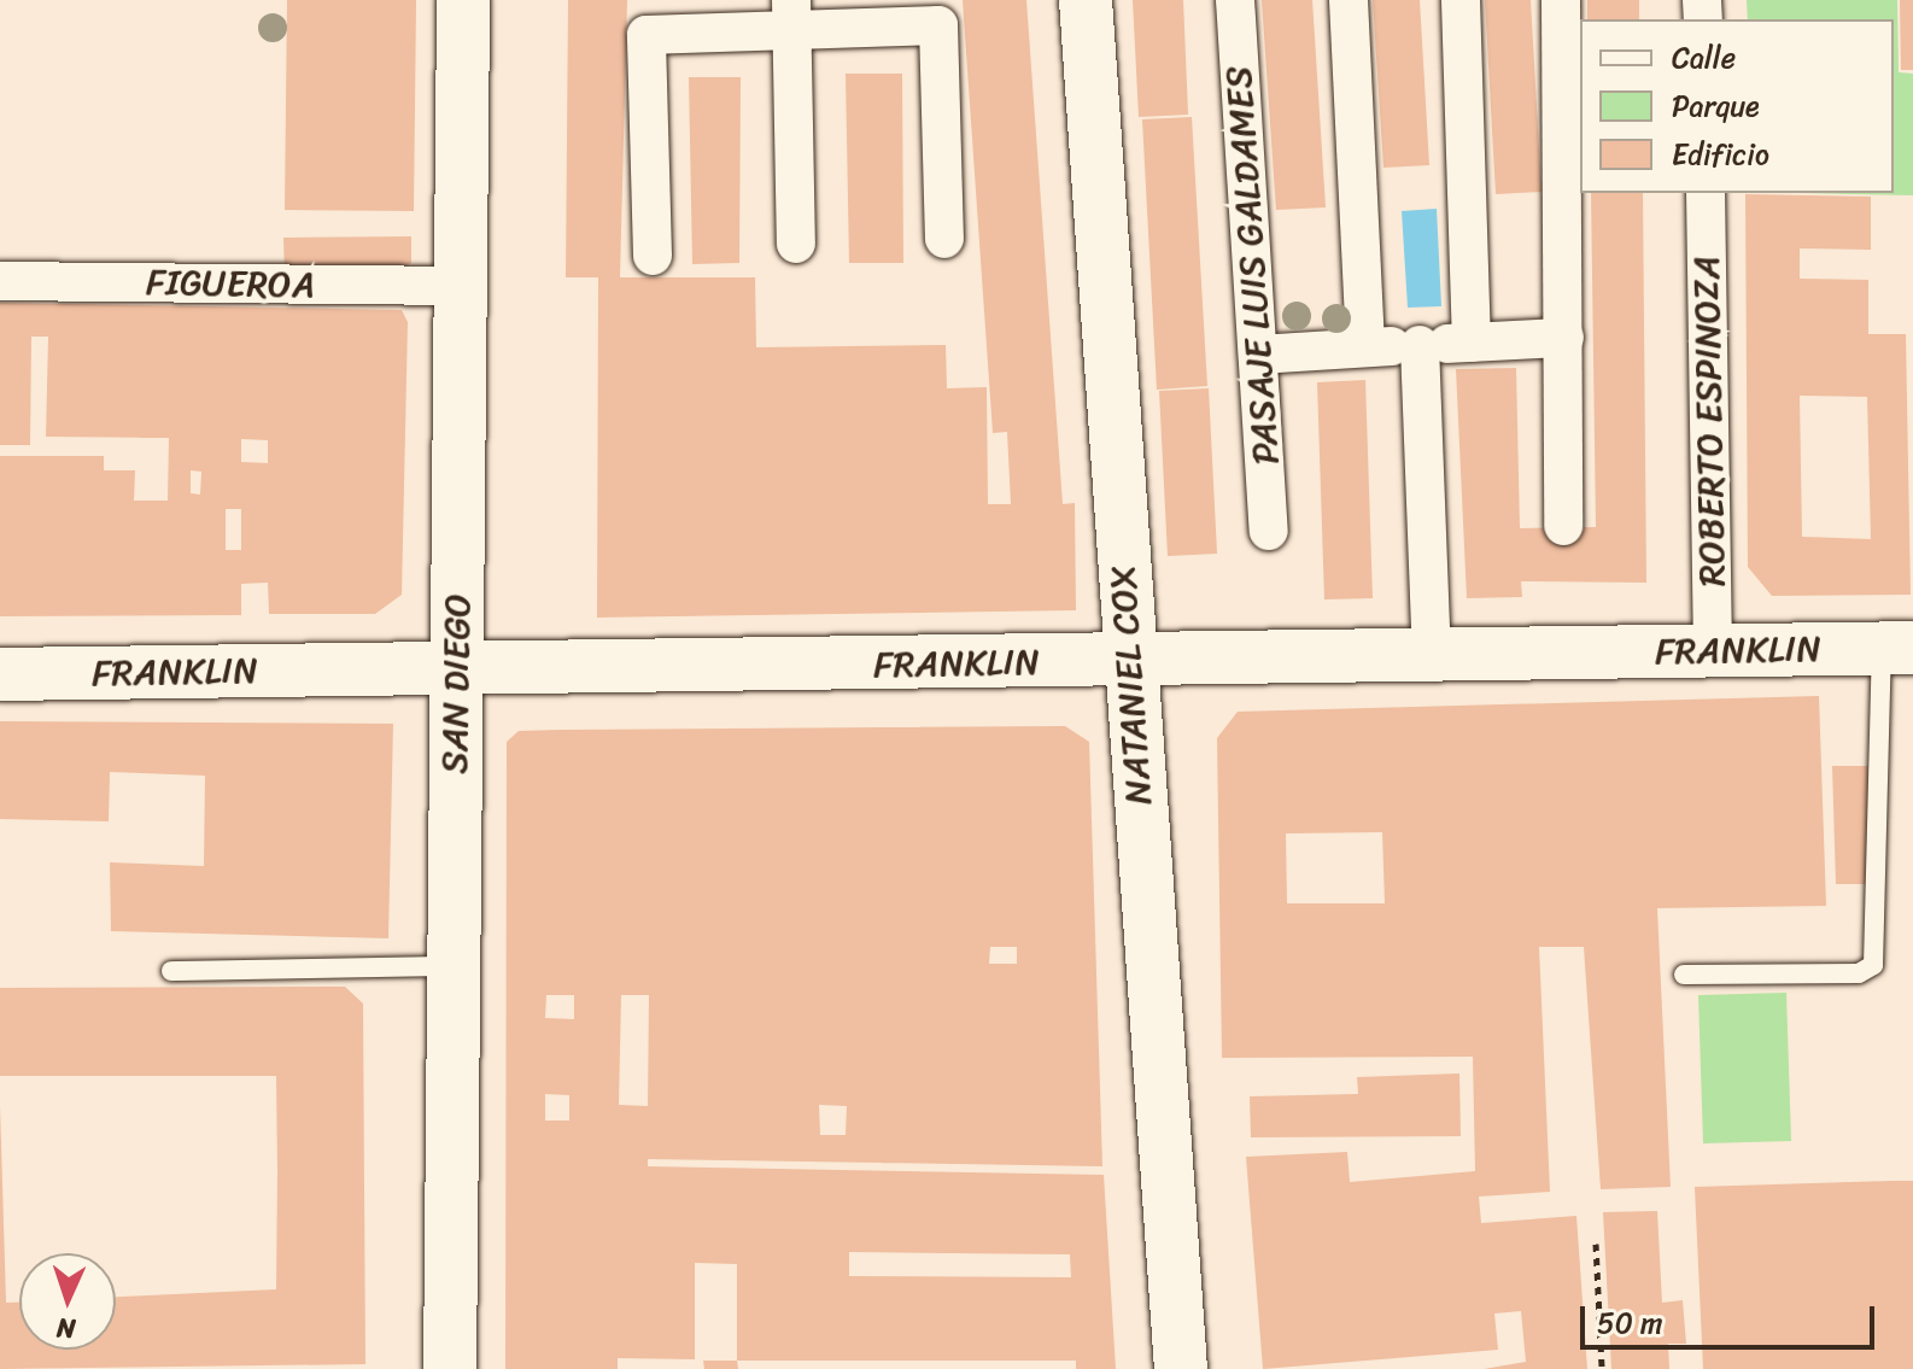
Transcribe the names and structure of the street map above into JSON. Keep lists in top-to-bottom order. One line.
{"streets":{"main road":["FRANKLIN","SAN DIEGO","NATANIEL COX"],"street":["PASAJE LUIS GALDAMES","FIGUEROA","ROBERTO ESPINOZA"]},"crossings":[["FIGUEROA","SAN DIEGO"],["ROBERTO ESPINOZA","FRANKLIN"],["FRANKLIN","SAN DIEGO"],["FRANKLIN","NATANIEL COX"]],"legend":["Calle","Parque","Edificio"],"scale_bar":"50 m","north":"bottom"}
